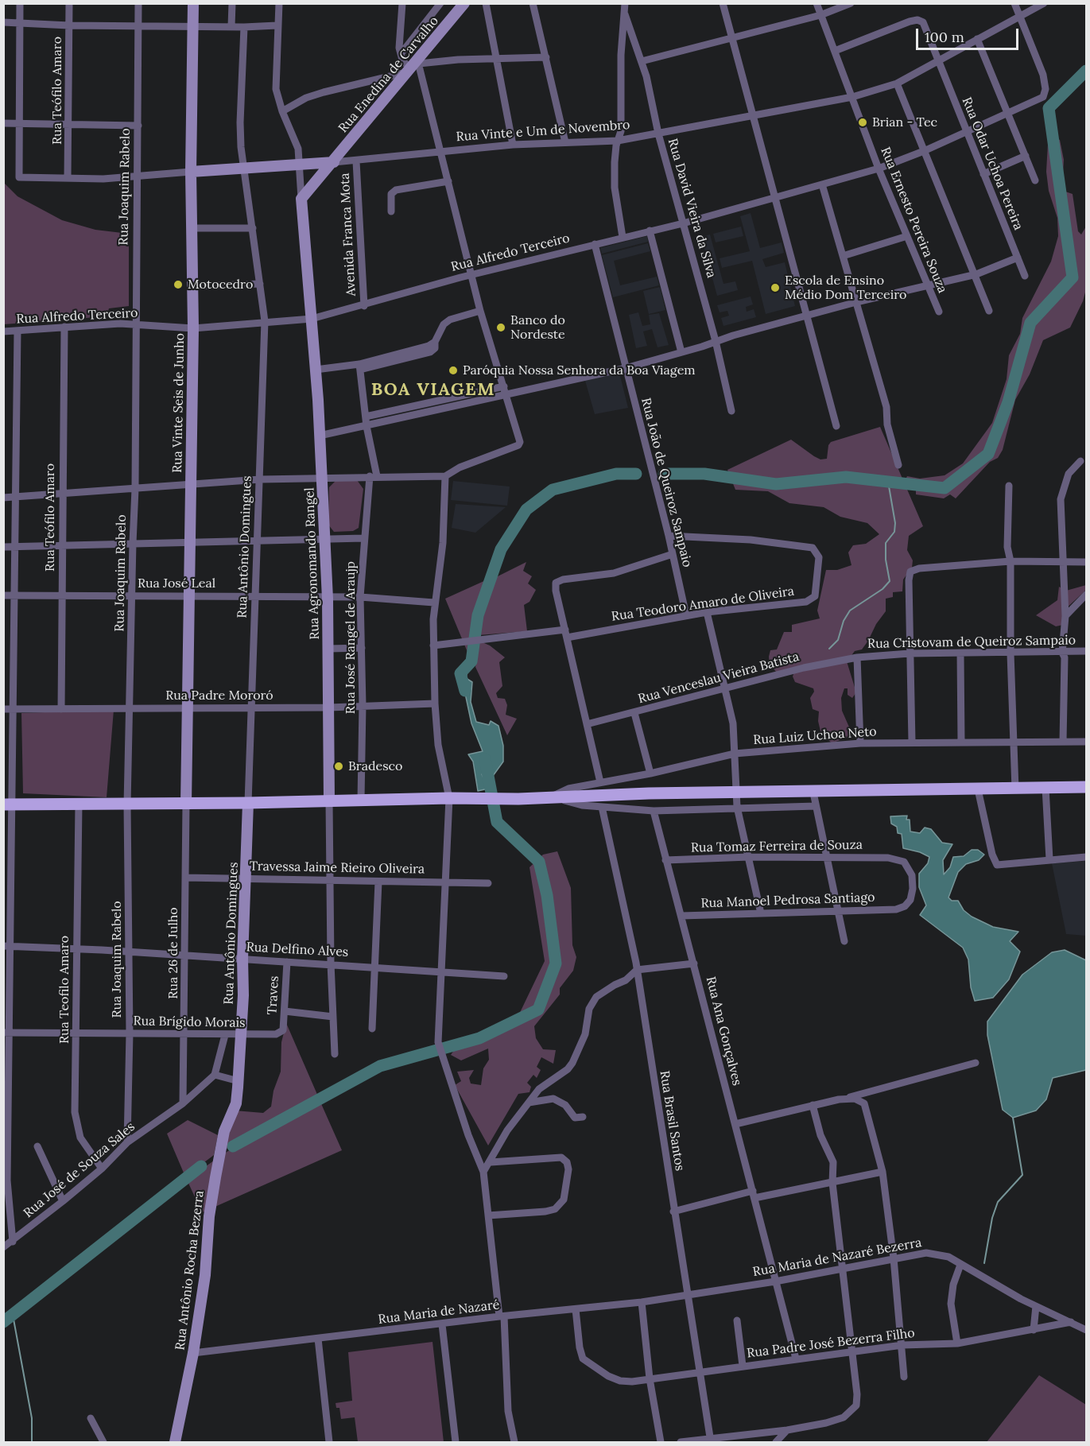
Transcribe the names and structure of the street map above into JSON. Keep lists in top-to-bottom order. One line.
{"streets":{"street":["Rua Enedina de Carvalho","Rua Teófilo Amaro","Rua Vinte e Um de Novembro","Rua Odar Uchoa Pereira","Rua Joaquim Rabelo","Rua David Vieira da Silva","Rua Ernesto Pereira Souza","Avenida Franca Mota","Rua Alfredo Terceiro","Rua Vinte Seis de Junho","Rua João de Queiroz Sampaio","Rua Antônio Domingues","Rua Agronomando Rangel","Rua José Leal","Rua Teodoro Amaro de Oliveira","Rua José Rangel de Araujp","Rua Cristovam de Queiroz Sampaio","Rua Venceslau Vieira Batista","Rua Padre Mororó","Rua Luiz Uchoa Neto","Rua Tomaz Ferreira de Souza","Travessa Jaime Rieiro Oliveira","Rua Manoel Pedrosa Santiago","Rua Delfino Alves","Rua 26 de Julho","Rua Teofilo Amaro","Traves","Rua Brígido Morais","Rua Ana Gonçalves","Rua Brasil Santos","Rua José de Souza Sales","Rua Maria de Nazaré Bezerra","Rua Antônio Rocha Bezerra","Rua Maria de Nazaré","Rua Padre José Bezerra Filho"]},"crossings":[["Rua Enedina de Carvalho","Rua Vinte e Um de Novembro"],["Rua Enedina de Carvalho","Rua Agronomando Rangel"],["Rua Teófilo Amaro","Rua Vinte e Um de Novembro"],["Rua Teófilo Amaro","Rua Alfredo Terceiro"],["Rua Teófilo Amaro","Rua José Leal"],["Rua Teófilo Amaro","Rua Padre Mororó"],["Rua Vinte e Um de Novembro","Rua Odar Uchoa Pereira"],["Rua Vinte e Um de Novembro","Rua Joaquim Rabelo"],["Rua Vinte e Um de Novembro","Rua David Vieira da Silva"],["Rua Vinte e Um de Novembro","Rua Ernesto Pereira Souza"],["Rua Vinte e Um de Novembro","Avenida Franca Mota"],["Rua Vinte e Um de Novembro","Rua Alfredo Terceiro"],["Rua Vinte e Um de Novembro","Rua Vinte Seis de Junho"],["Rua Vinte e Um de Novembro","Rua Antônio Domingues"],["Rua Vinte e Um de Novembro","Rua Agronomando Rangel"],["Rua Odar Uchoa Pereira","Rua Ernesto Pereira Souza"],["Rua Odar Uchoa Pereira","Rua Alfredo Terceiro"],["Rua Joaquim Rabelo","Rua Alfredo Terceiro"],["Rua Joaquim Rabelo","Rua José Leal"],["Rua Joaquim Rabelo","Rua Padre Mororó"],["Rua Joaquim Rabelo","Rua Delfino Alves"],["Rua Joaquim Rabelo","Rua Brígido Morais"],["Rua Joaquim Rabelo","Rua José de Souza Sales"],["Rua David Vieira da Silva","Rua Alfredo Terceiro"],["Rua Ernesto Pereira Souza","Rua Alfredo Terceiro"],["Avenida Franca Mota","Rua Alfredo Terceiro"],["Rua Alfredo Terceiro","Rua Vinte Seis de Junho"],["Rua Alfredo Terceiro","Rua João de Queiroz Sampaio"],["Rua Alfredo Terceiro","Rua Antônio Domingues"],["Rua Alfredo Terceiro","Rua Agronomando Rangel"],["Rua Vinte Seis de Junho","Rua José Leal"],["Rua Vinte Seis de Junho","Rua Padre Mororó"],["Rua Vinte Seis de Junho","Rua 26 de Julho"],["Rua João de Queiroz Sampaio","Rua Teodoro Amaro de Oliveira"],["Rua Antônio Domingues","Rua José Leal"],["Rua Antônio Domingues","Rua Padre Mororó"],["Rua Antônio Domingues","Travessa Jaime Rieiro Oliveira"],["Rua Antônio Domingues","Rua Delfino Alves"],["Rua Antônio Domingues","Rua Brígido Morais"],["Rua Antônio Domingues","Rua Antônio Rocha Bezerra"],["Rua Agronomando Rangel","Rua José Leal"],["Rua Agronomando Rangel","Rua Padre Mororó"],["Rua Agronomando Rangel","Travessa Jaime Rieiro Oliveira"],["Rua Agronomando Rangel","Rua Delfino Alves"],["Rua José Leal","Rua José Rangel de Araujp"],["Rua José Rangel de Araujp","Rua Padre Mororó"],["Rua Cristovam de Queiroz Sampaio","Rua Venceslau Vieira Batista"],["Rua Tomaz Ferreira de Souza","Rua Manoel Pedrosa Santiago"],["Rua Tomaz Ferreira de Souza","Rua Ana Gonçalves"],["Travessa Jaime Rieiro Oliveira","Rua 26 de Julho"],["Rua Manoel Pedrosa Santiago","Rua Ana Gonçalves"],["Rua Delfino Alves","Rua 26 de Julho"],["Rua Delfino Alves","Rua Teofilo Amaro"],["Rua Delfino Alves","Traves"],["Rua 26 de Julho","Rua Brígido Morais"],["Rua 26 de Julho","Rua José de Souza Sales"],["Rua Teofilo Amaro","Rua Brígido Morais"],["Rua Teofilo Amaro","Rua José de Souza Sales"],["Traves","Rua Brígido Morais"],["Rua Ana Gonçalves","Rua Maria de Nazaré Bezerra"],["Rua Ana Gonçalves","Rua Padre José Bezerra Filho"],["Rua Brasil Santos","Rua Maria de Nazaré Bezerra"],["Rua Brasil Santos","Rua Maria de Nazaré"],["Rua Brasil Santos","Rua Padre José Bezerra Filho"],["Rua Maria de Nazaré Bezerra","Rua Maria de Nazaré"],["Rua Maria de Nazaré Bezerra","Rua Padre José Bezerra Filho"],["Rua Antônio Rocha Bezerra","Rua Maria de Nazaré"],["Rua Maria de Nazaré","Rua Padre José Bezerra Filho"]],"districts":["BOA VIAGEM"],"places":["Brian - Tec","Motocedro","Escola de Ensino Médio Dom Terceiro","Banco do Nordeste","Paróquia Nossa Senhora da Boa Viagem","Bradesco"],"scale_bar":"100 m"}
